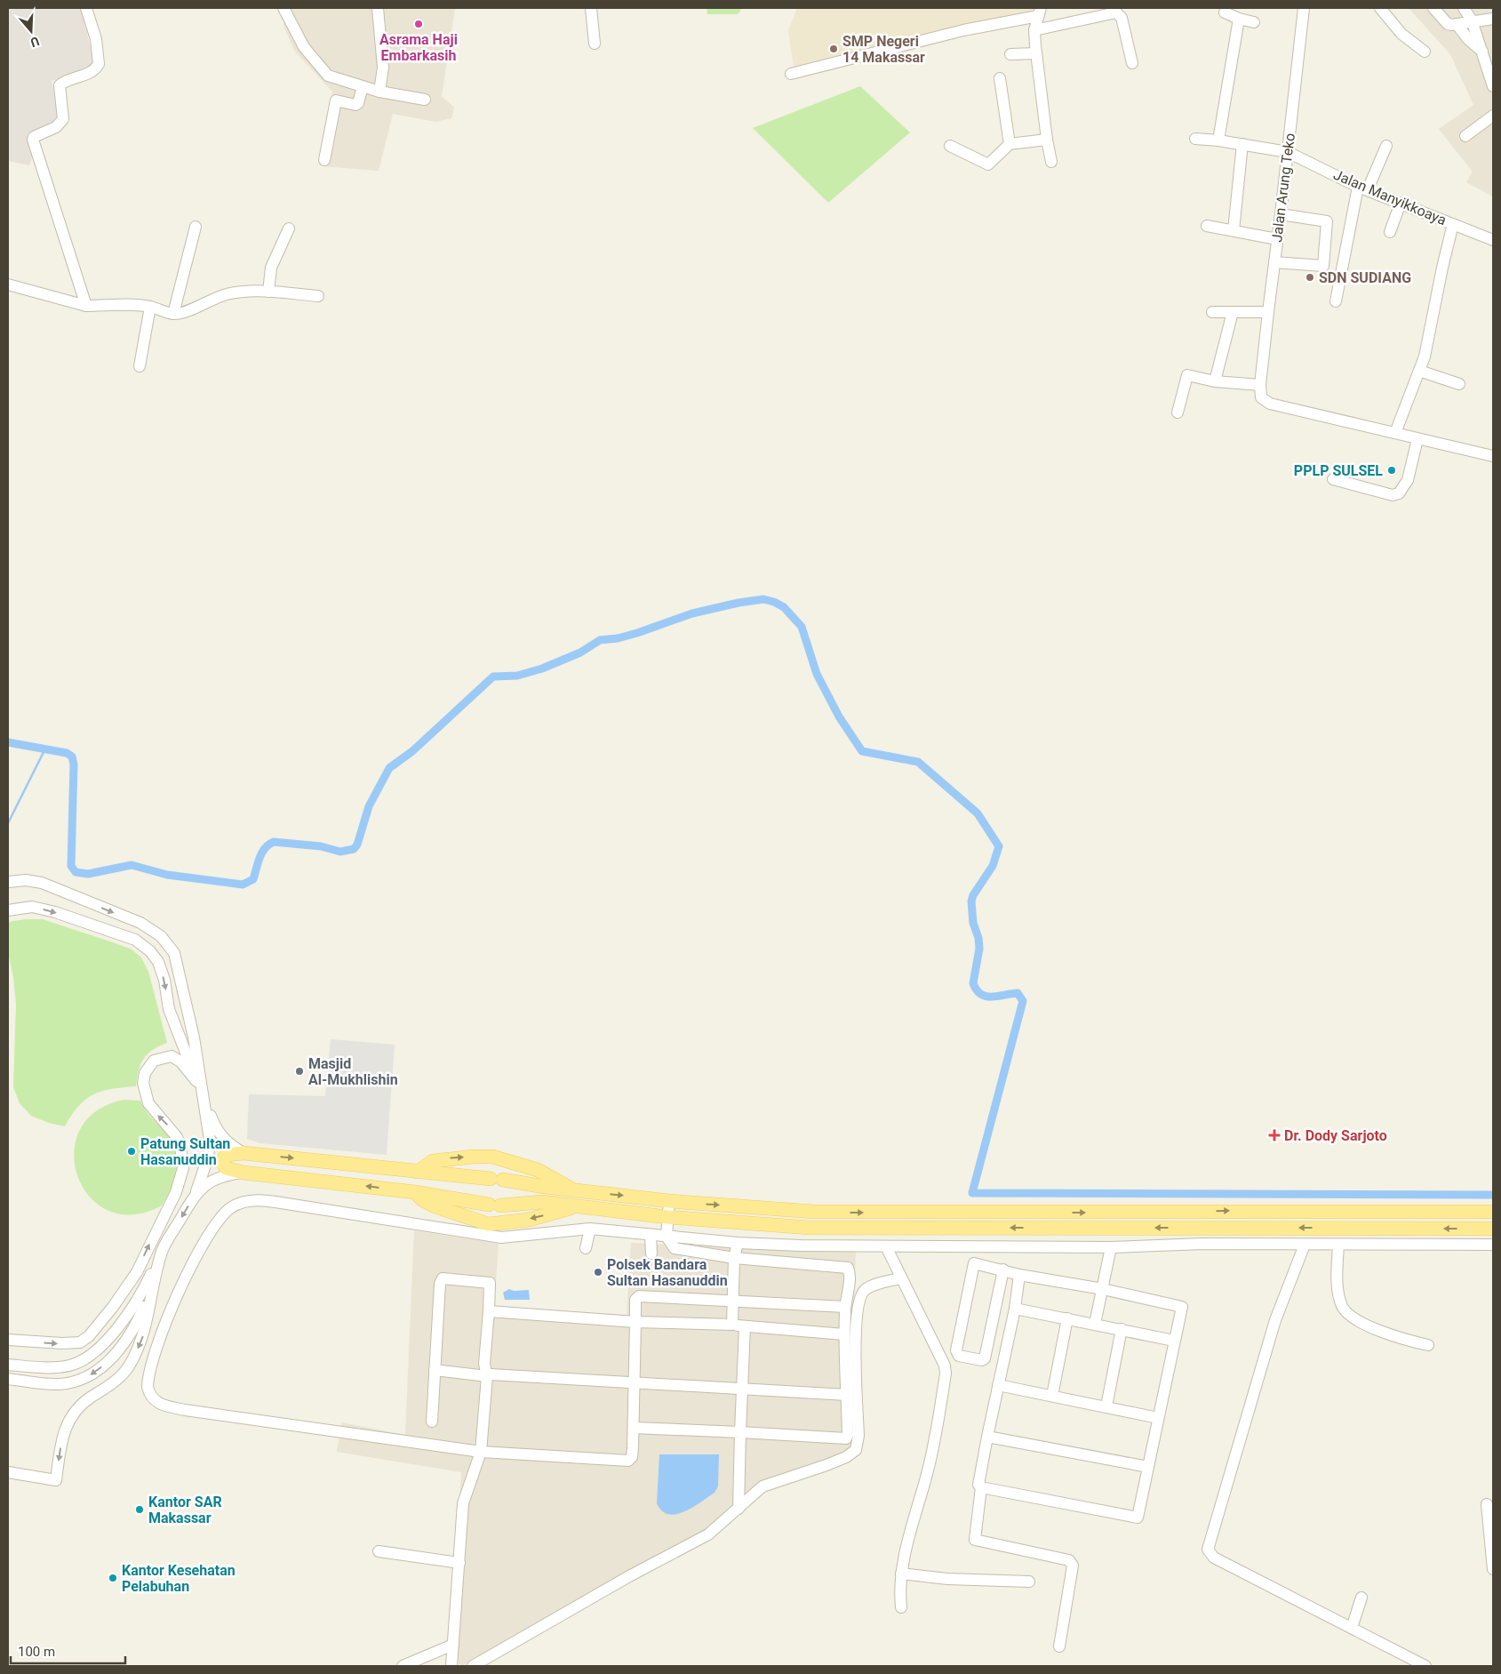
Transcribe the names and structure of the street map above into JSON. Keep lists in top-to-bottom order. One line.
{"streets":{"street":["Jalan Arung Teko","Jalan Manyikkoaya"]},"crossings":[["Jalan Arung Teko","Jalan Manyikkoaya"]],"places":{"other":["Asrama Haji Embarkasih","SMP Negeri 14 Makassar","SDN SUDIANG","PPLP SULSEL","Masjid Al-Mukhlishin","Patung Sultan Hasanuddin","Polsek Bandara Sultan Hasanuddin","Kantor SAR Makassar","Kantor Kesehatan Pelabuhan"],"health":["Dr. Dody Sarjoto"]},"scale_bar":"100 m","north":"bottom"}
